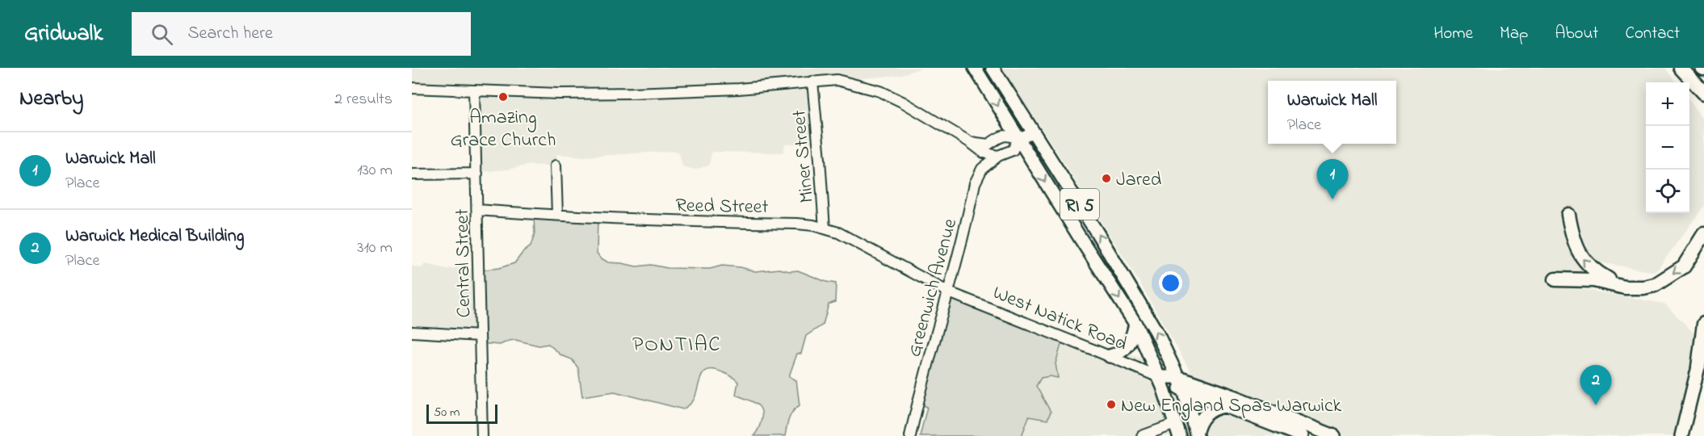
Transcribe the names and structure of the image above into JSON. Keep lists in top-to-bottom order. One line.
{"streets":{"main road":["RI 5","West Natick Road"],"street":["Miner Street","Reed Street","Central Street","Greenwich Avenue"]},"crossings":[["Miner Street","Reed Street"],["RI 5","Greenwich Avenue"],["RI 5","West Natick Road"],["Reed Street","Central Street"],["Reed Street","Greenwich Avenue"],["Reed Street","West Natick Road"],["Greenwich Avenue","West Natick Road"]],"districts":["PONTIAC"],"places":["Amazing Grace Church","Jared","New England Spas Warwick"],"scale_bar":"50 m","page":{"header":"Gridwalk","search":"Search here","nav":["Home","Map","About","Contact"],"heading":["Nearby","2 results"],"popup":["Warwick Mall","Place"],"map_buttons":["+","−"],"list":[{"mark":"1","name":"Warwick Mall","note":"Place","value":"130 m"},{"mark":"2","name":"Warwick Medical Building","note":"Place","value":"310 m"}],"pins":["1","2"],"scale":"50 m"}}
